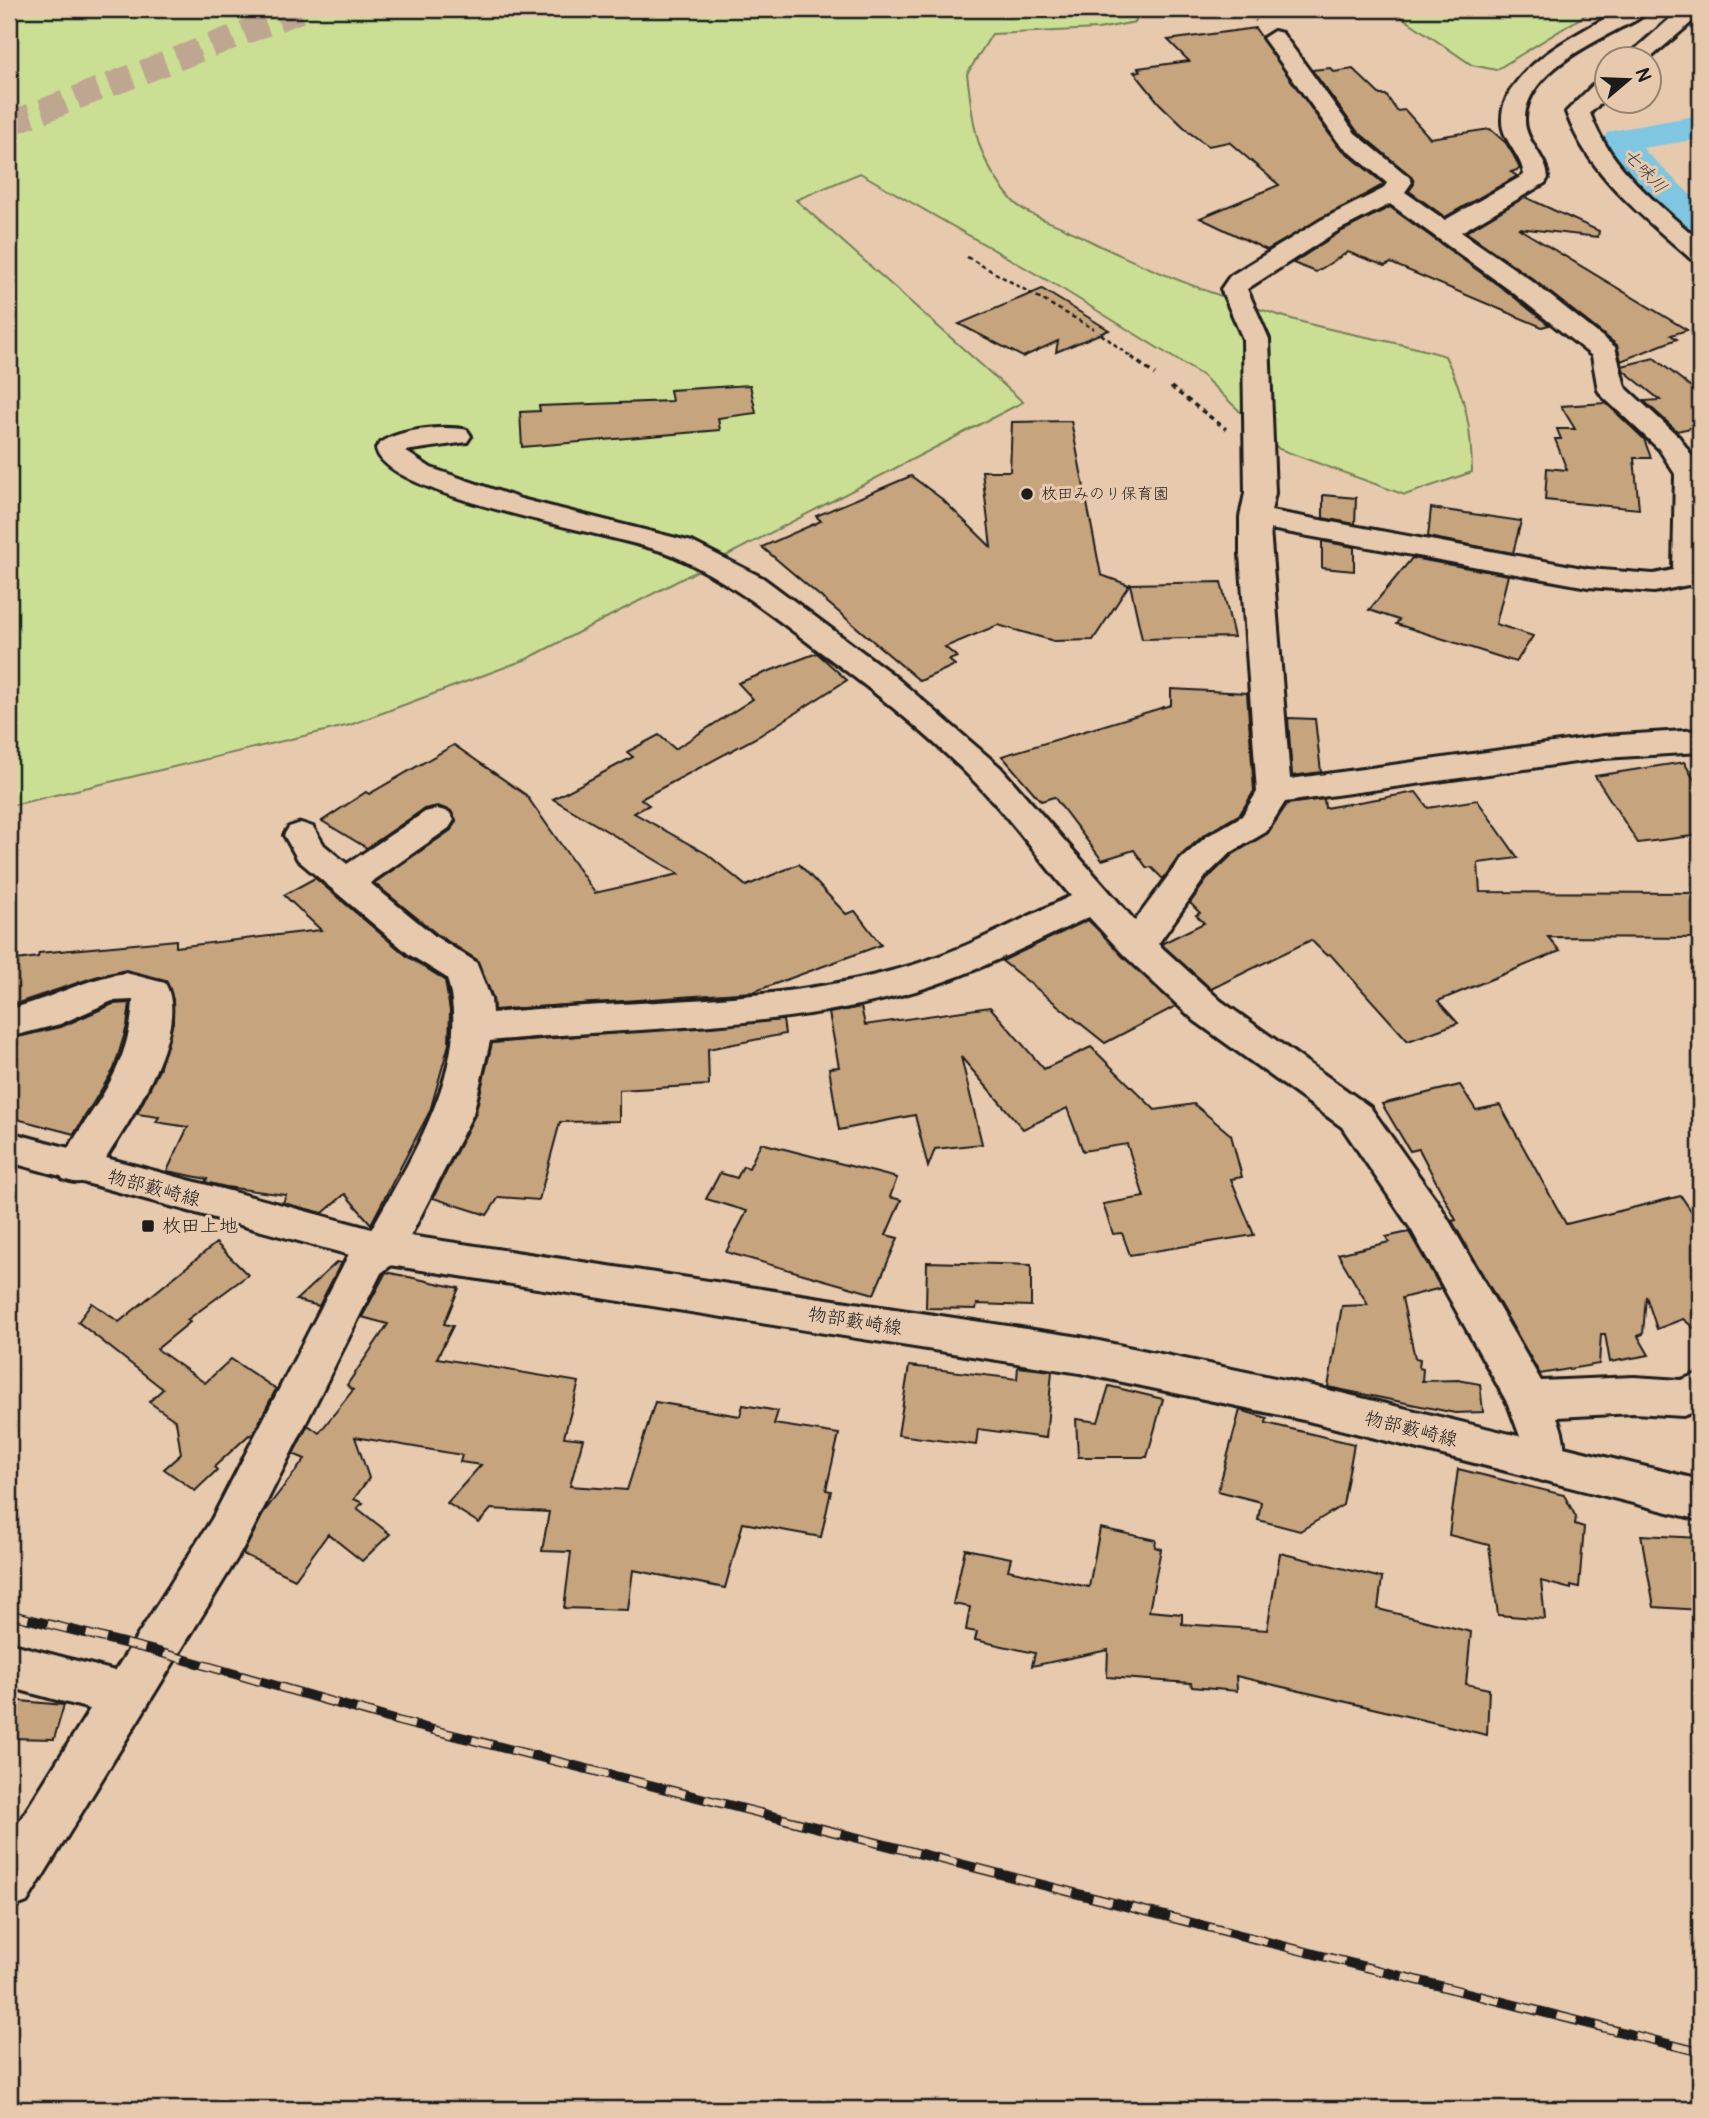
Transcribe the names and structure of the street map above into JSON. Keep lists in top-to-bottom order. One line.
{"streets":{"street":["物部藪崎線"]},"water":["七味川"],"places":{"other":["枚田みのり保育園"],"transit":["枚田上地"]},"north":"right"}
